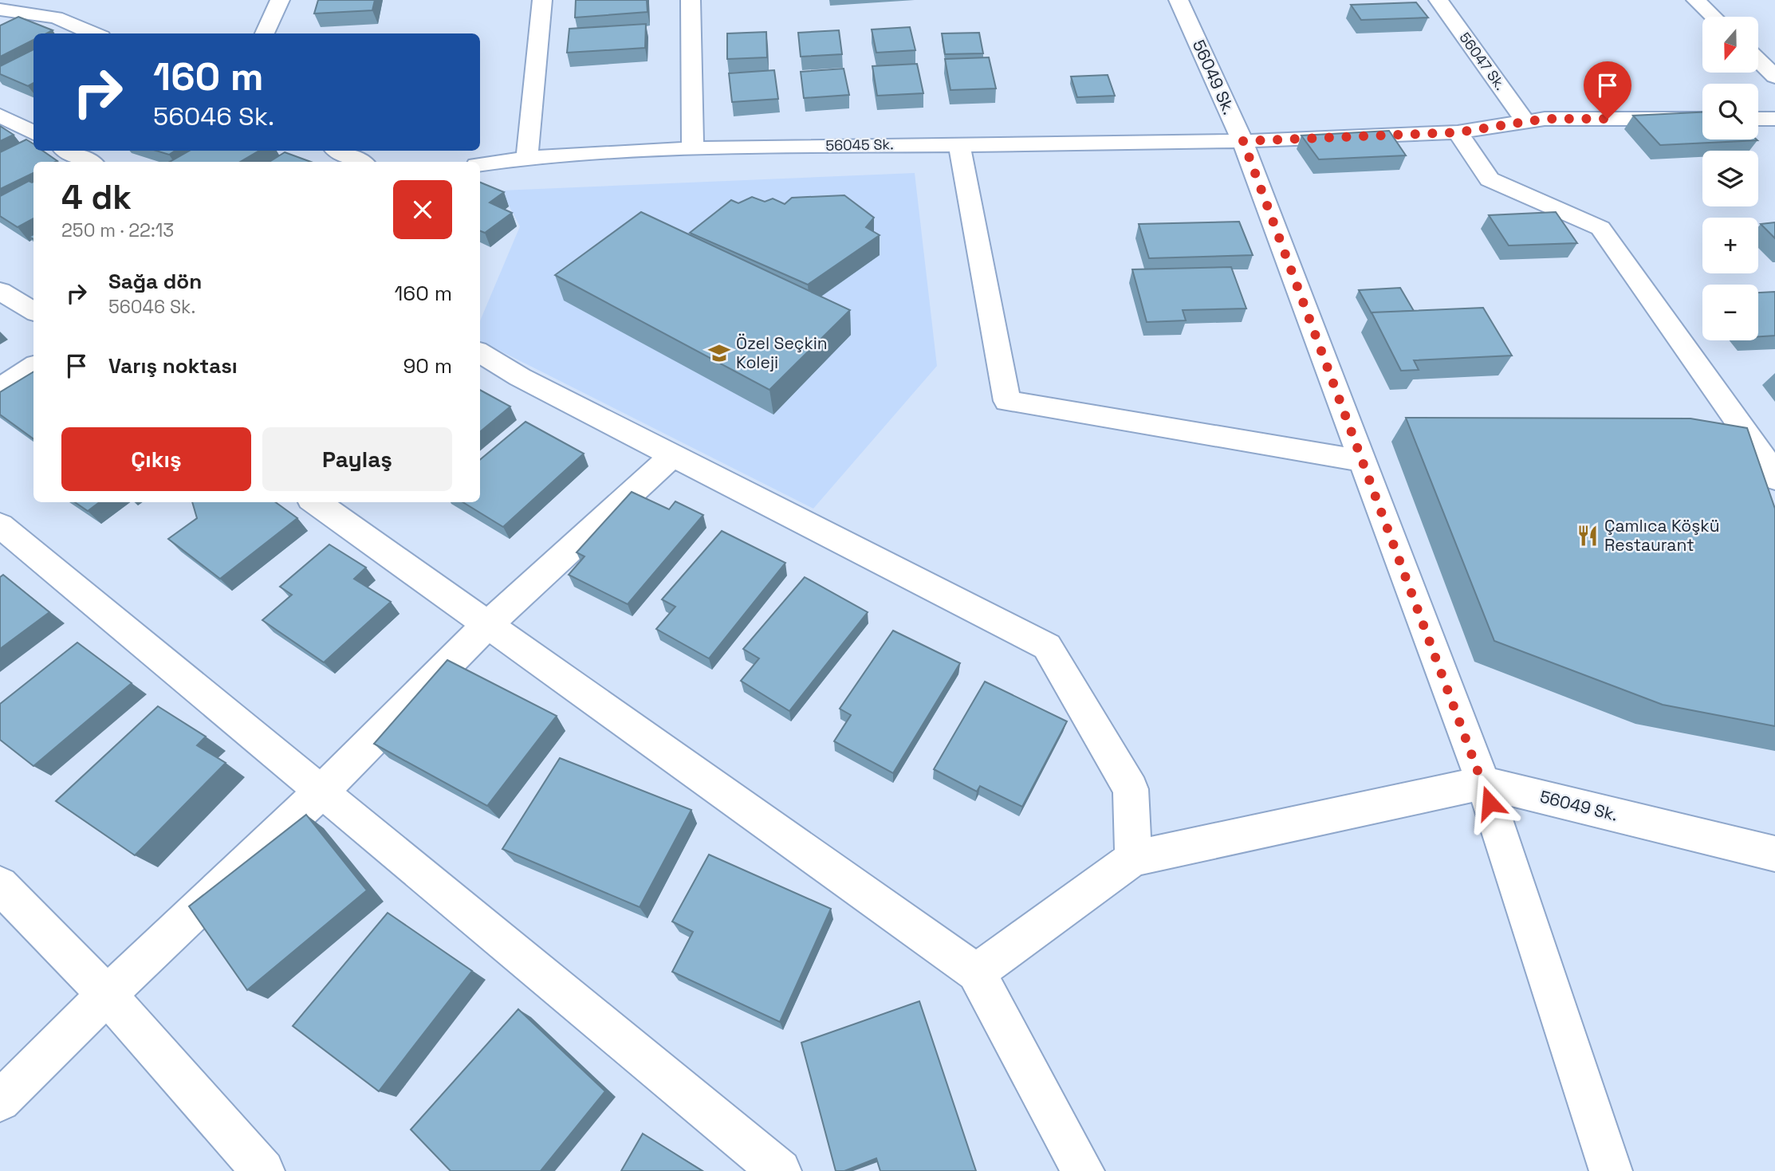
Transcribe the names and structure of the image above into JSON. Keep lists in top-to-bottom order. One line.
{"streets":{"street":["56047 Sk.","56049 Sk.","56045 Sk."]},"crossings":[["56047 Sk.","56045 Sk."],["56049 Sk.","56045 Sk."]],"places":{"school or university":["Özel Seçkin Koleji"],"restaurant":["Çamlıca Köşkü Restaurant"]},"north":"bottom","page":{"map_buttons":["+","−"],"turn":["160 m","56046 Sk."],"heading":["4 dk","250 m · 22:13"],"list":[{"name":"Sağa dön","note":"56046 Sk.","value":"160 m"},{"name":"Varış noktası","value":"90 m"}],"buttons":["Çıkış","Paylaş"]}}
